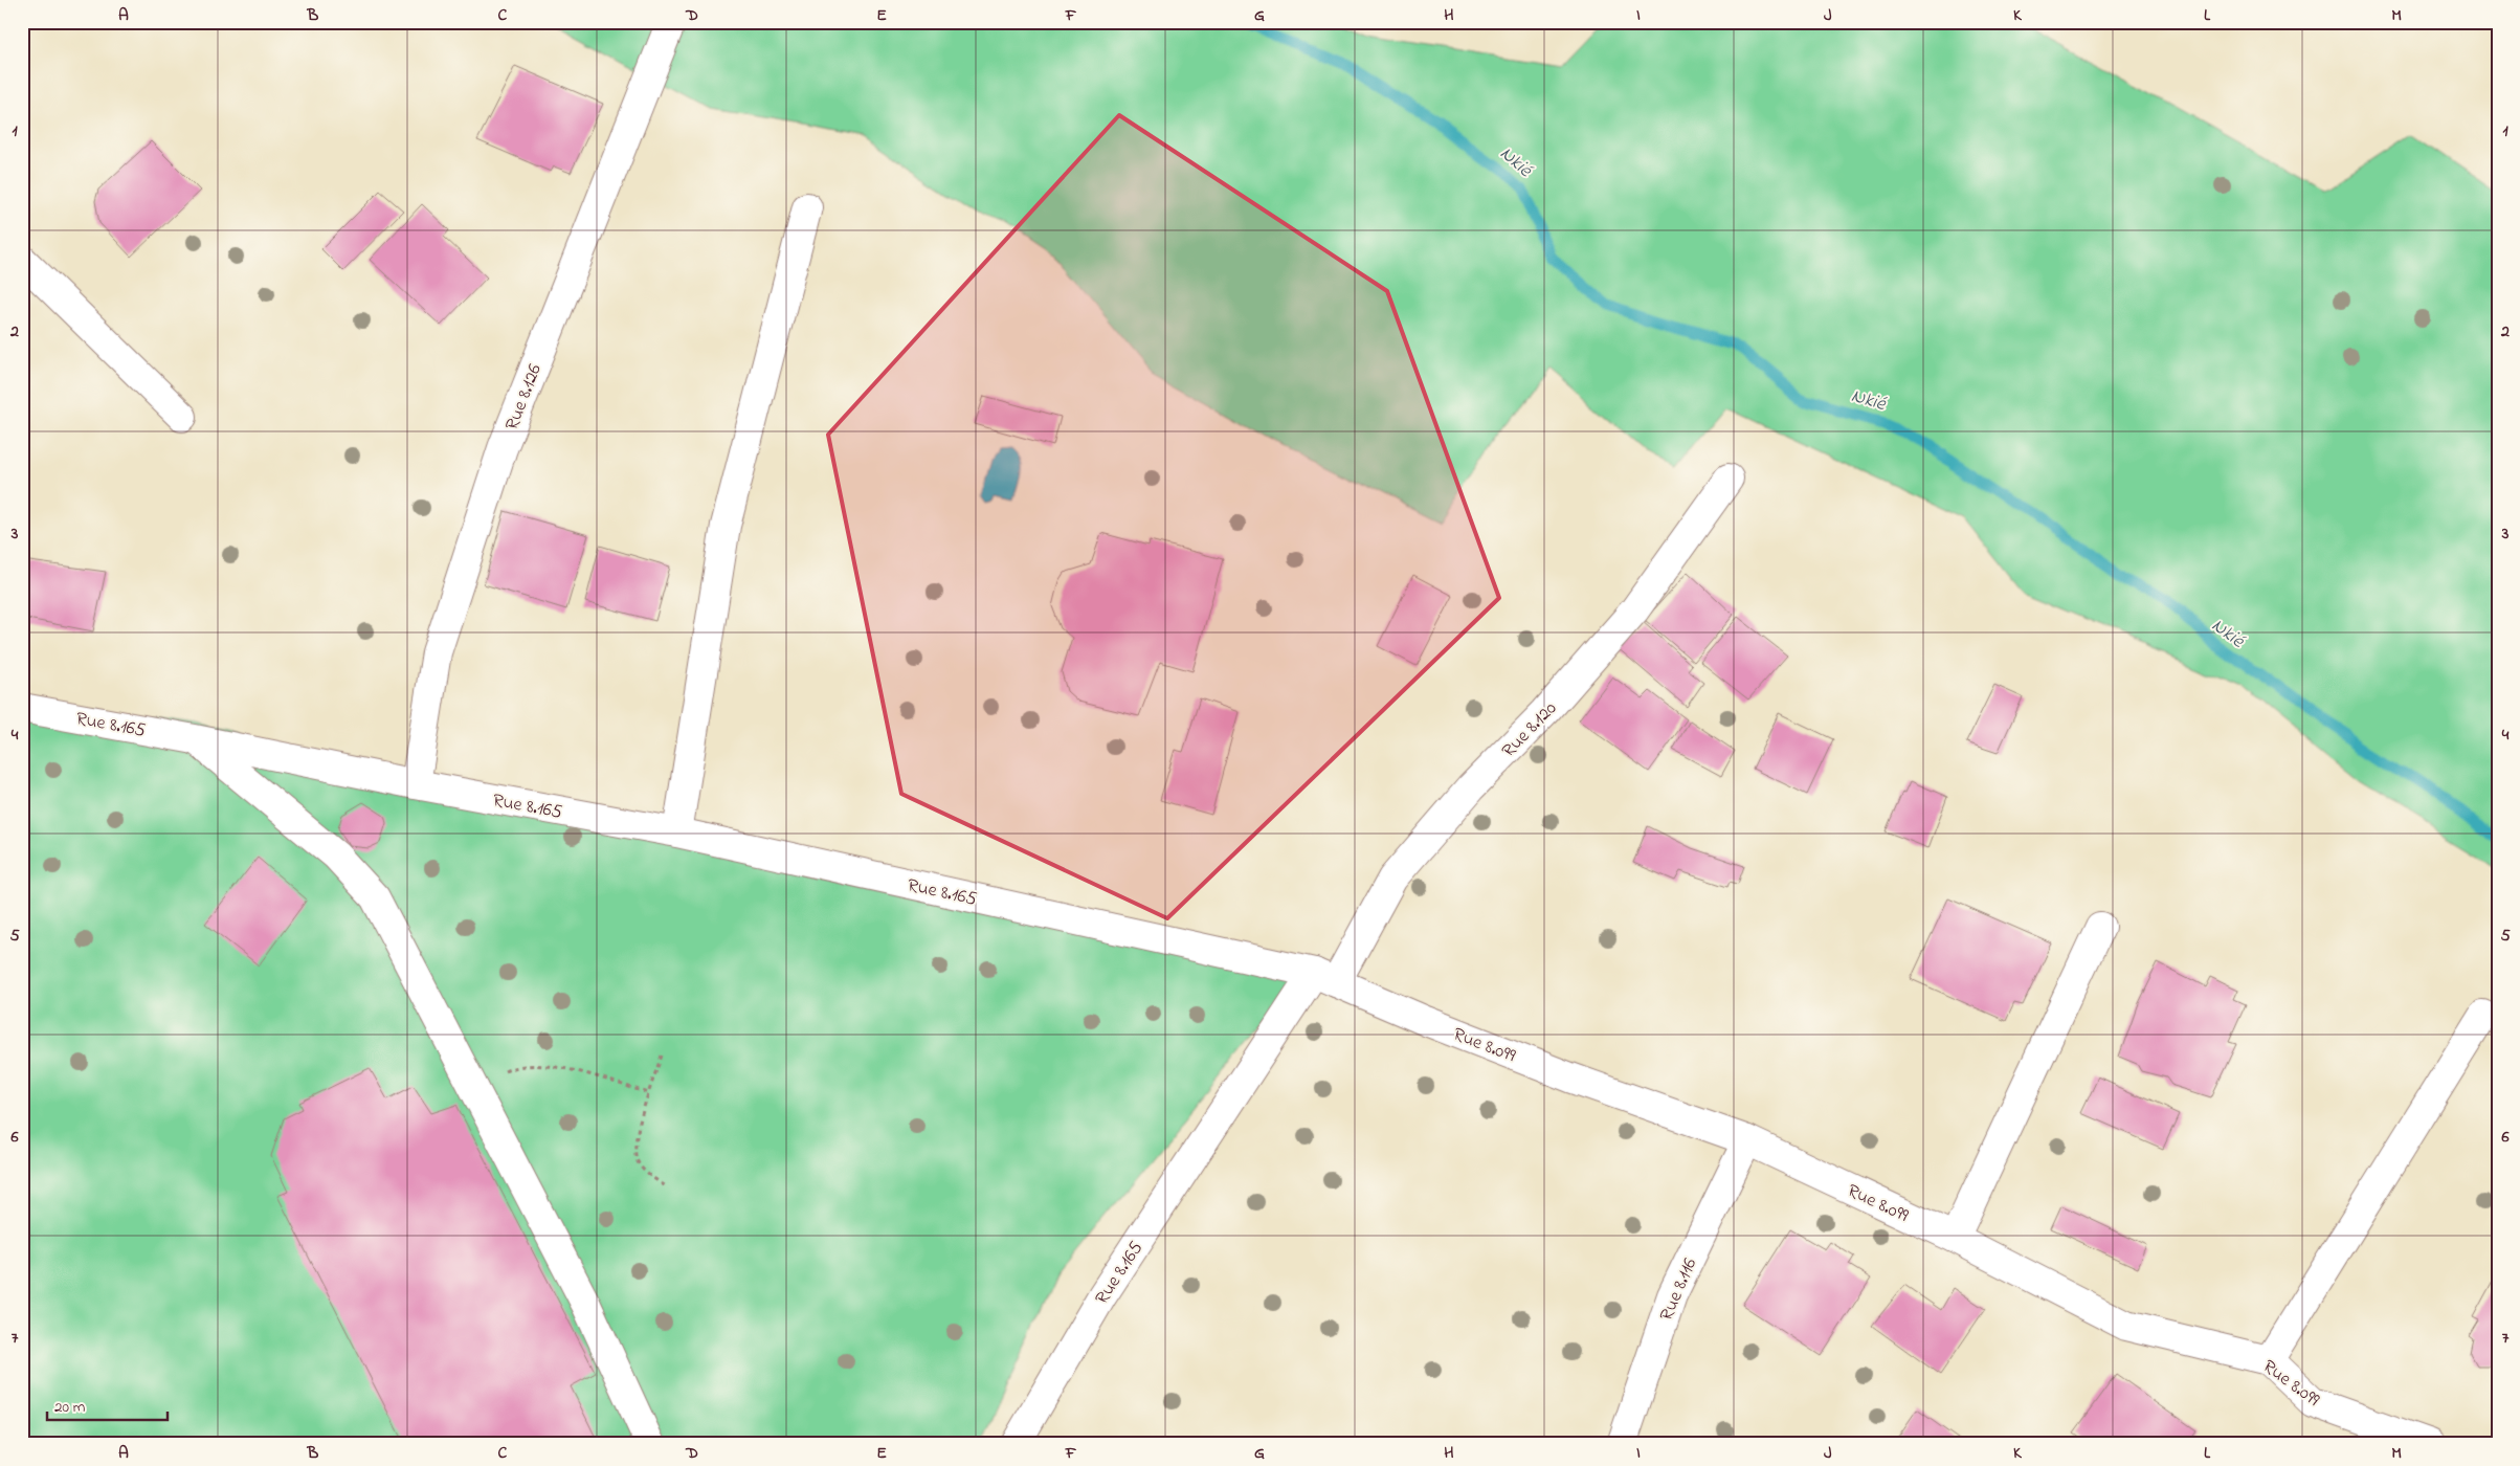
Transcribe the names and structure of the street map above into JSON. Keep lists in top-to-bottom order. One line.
{"streets":{"street":["Rue 8.126","Rue 8.165","Rue 8.120","Rue 8.099","Rue 8.116"]},"crossings":[["Rue 8.126","Rue 8.165"],["Rue 8.165","Rue 8.120"],["Rue 8.165","Rue 8.099"],["Rue 8.120","Rue 8.099"],["Rue 8.099","Rue 8.116"]],"water":["Nkié"],"scale_bar":"20 m","grid":{"columns":["A","B","C","D","E","F","G","H","I","J","K","L","M"],"rows":["1","2","3","4","5","6","7"]}}
